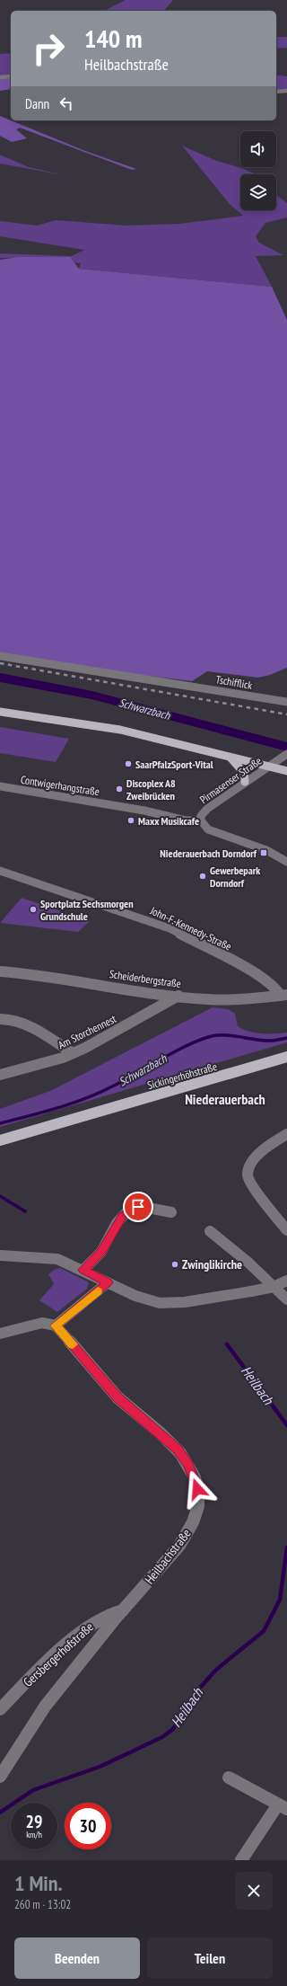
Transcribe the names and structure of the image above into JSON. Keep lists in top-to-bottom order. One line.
{"streets":{"main road":["Sickingerhöhstraße"],"street":["Tschifflick","Pirmasenser Straße","Contwigerhangstraße","John-F.-Kennedy-Straße","Scheiderbergstraße","Am Storchennest","Heilbachstraße","Gersbergerhofstraße"]},"crossings":[["Pirmasenser Straße","Contwigerhangstraße"],["John-F.-Kennedy-Straße","Scheiderbergstraße"],["Scheiderbergstraße","Am Storchennest"],["Heilbachstraße","Gersbergerhofstraße"]],"districts":["Niederauerbach"],"water":["Schwarzbach","Heilbach"],"places":{"other":["SaarPfalzSport-Vital","Discoplex A8 Zweibrücken","Maxx Musikcafe","Gewerbepark Dorndorf","Sportplatz Sechsmorgen Grundschule","Zwinglikirche"],"transit":["Niederauerbach Dorndorf"]},"page":{"turn":["140 m","Heilbachstraße"],"then":"Dann","speed":"29 km/h","limit":"30","heading":["1 Min.","260 m · 13:02"],"buttons":["Beenden","Teilen"]}}
